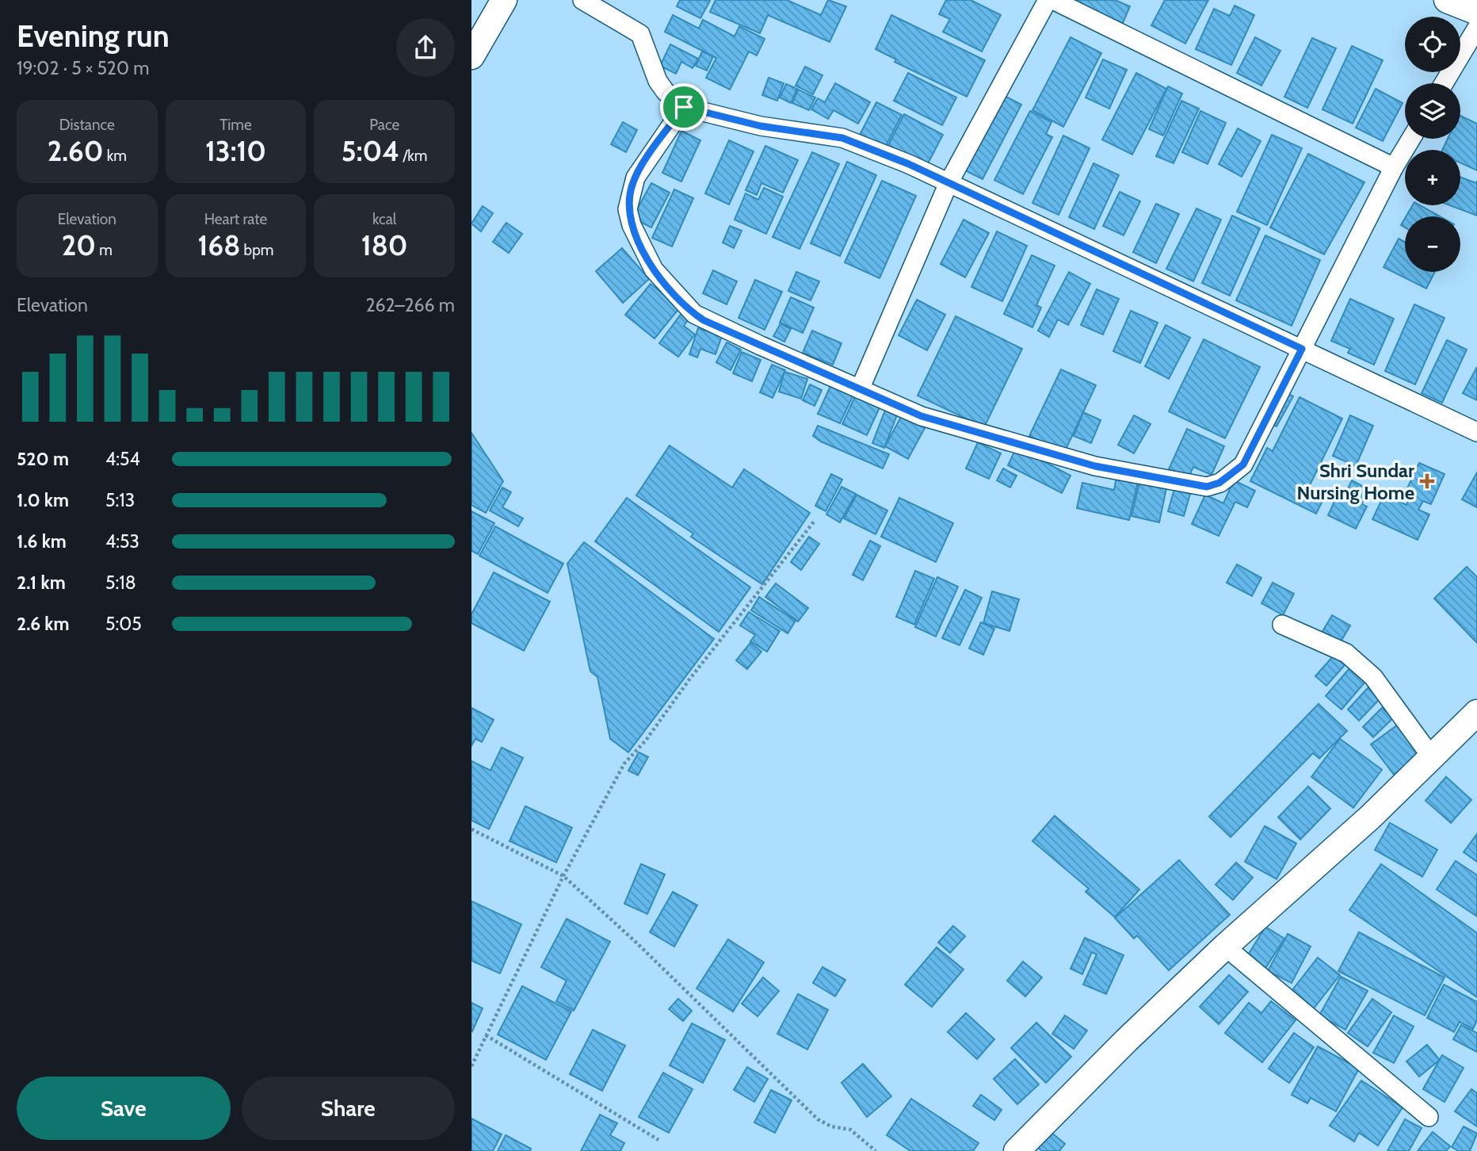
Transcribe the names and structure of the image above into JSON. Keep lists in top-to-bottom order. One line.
{"places":{"health":["Shri Sundar Nursing Home"]},"page":{"heading":["Evening run","19:02 · 5 × 520 m"],"map_buttons":["+","−"],"stats":[["Distance","2.60 km"],["Time","13:10"],["Pace","5:04 /km"],["Elevation","20 m"],["Heart rate","168 bpm"],["kcal","180"]],"chart":["Elevation","262–266 m"],"list":[{"name":"520 m","note":"4:54"},{"name":"1.0 km","note":"5:13"},{"name":"1.6 km","note":"4:53"},{"name":"2.1 km","note":"5:18"},{"name":"2.6 km","note":"5:05"}],"buttons":["Save","Share"]}}
